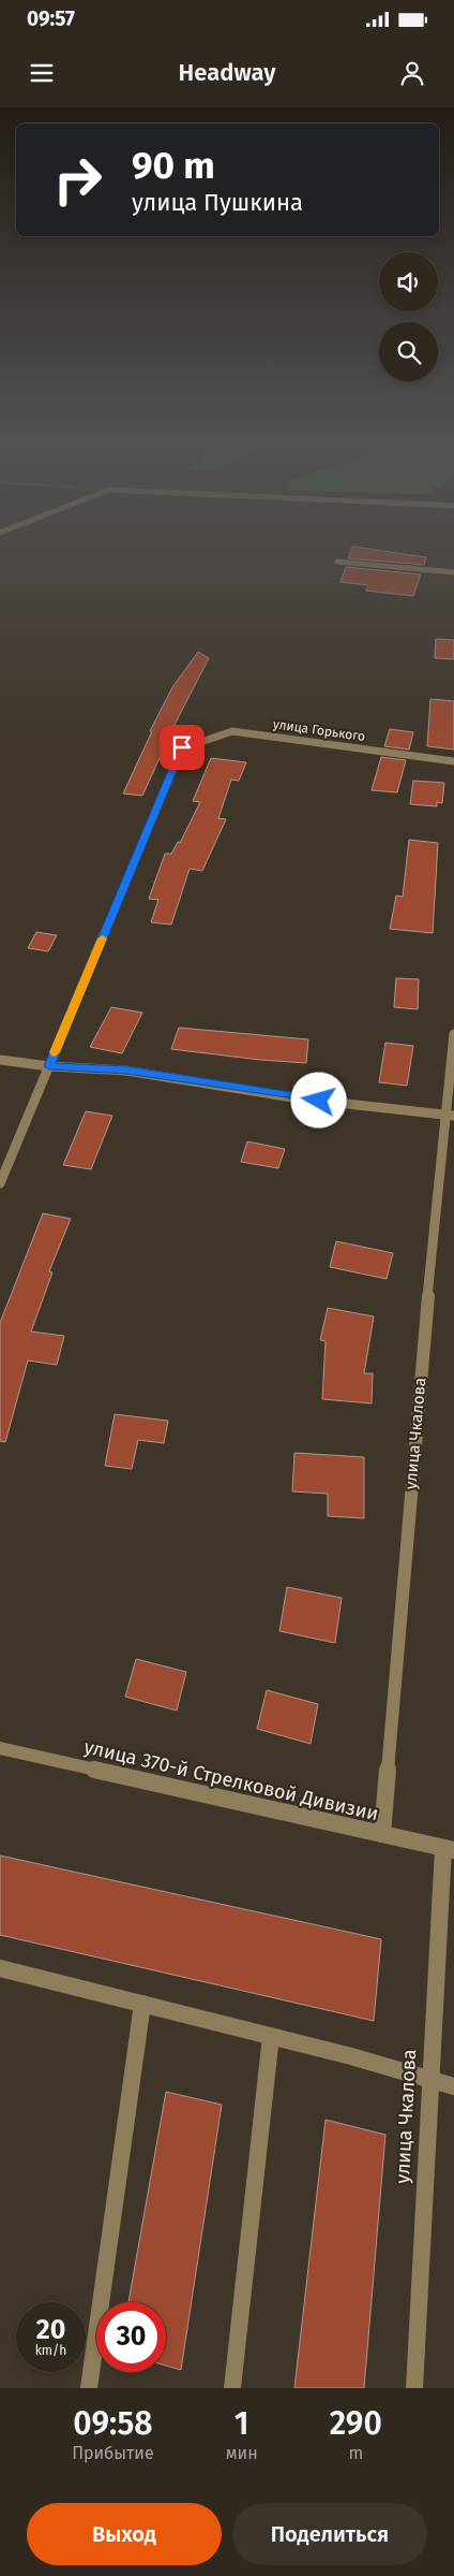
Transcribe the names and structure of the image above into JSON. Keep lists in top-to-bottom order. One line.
{"streets":{"street":["улица Горького","улица Чкалова","улица 370-й Стрелковой Дивизии"]},"crossings":[["улица Чкалова","улица 370-й Стрелковой Дивизии"]],"page":{"status":"09:57","header":"Headway","turn":["90 m","улица Пушкина"],"speed":"20 km/h","limit":"30","eta":["09:58","Прибытие","1","мин","290","m"],"buttons":["Выход","Поделиться"]}}
